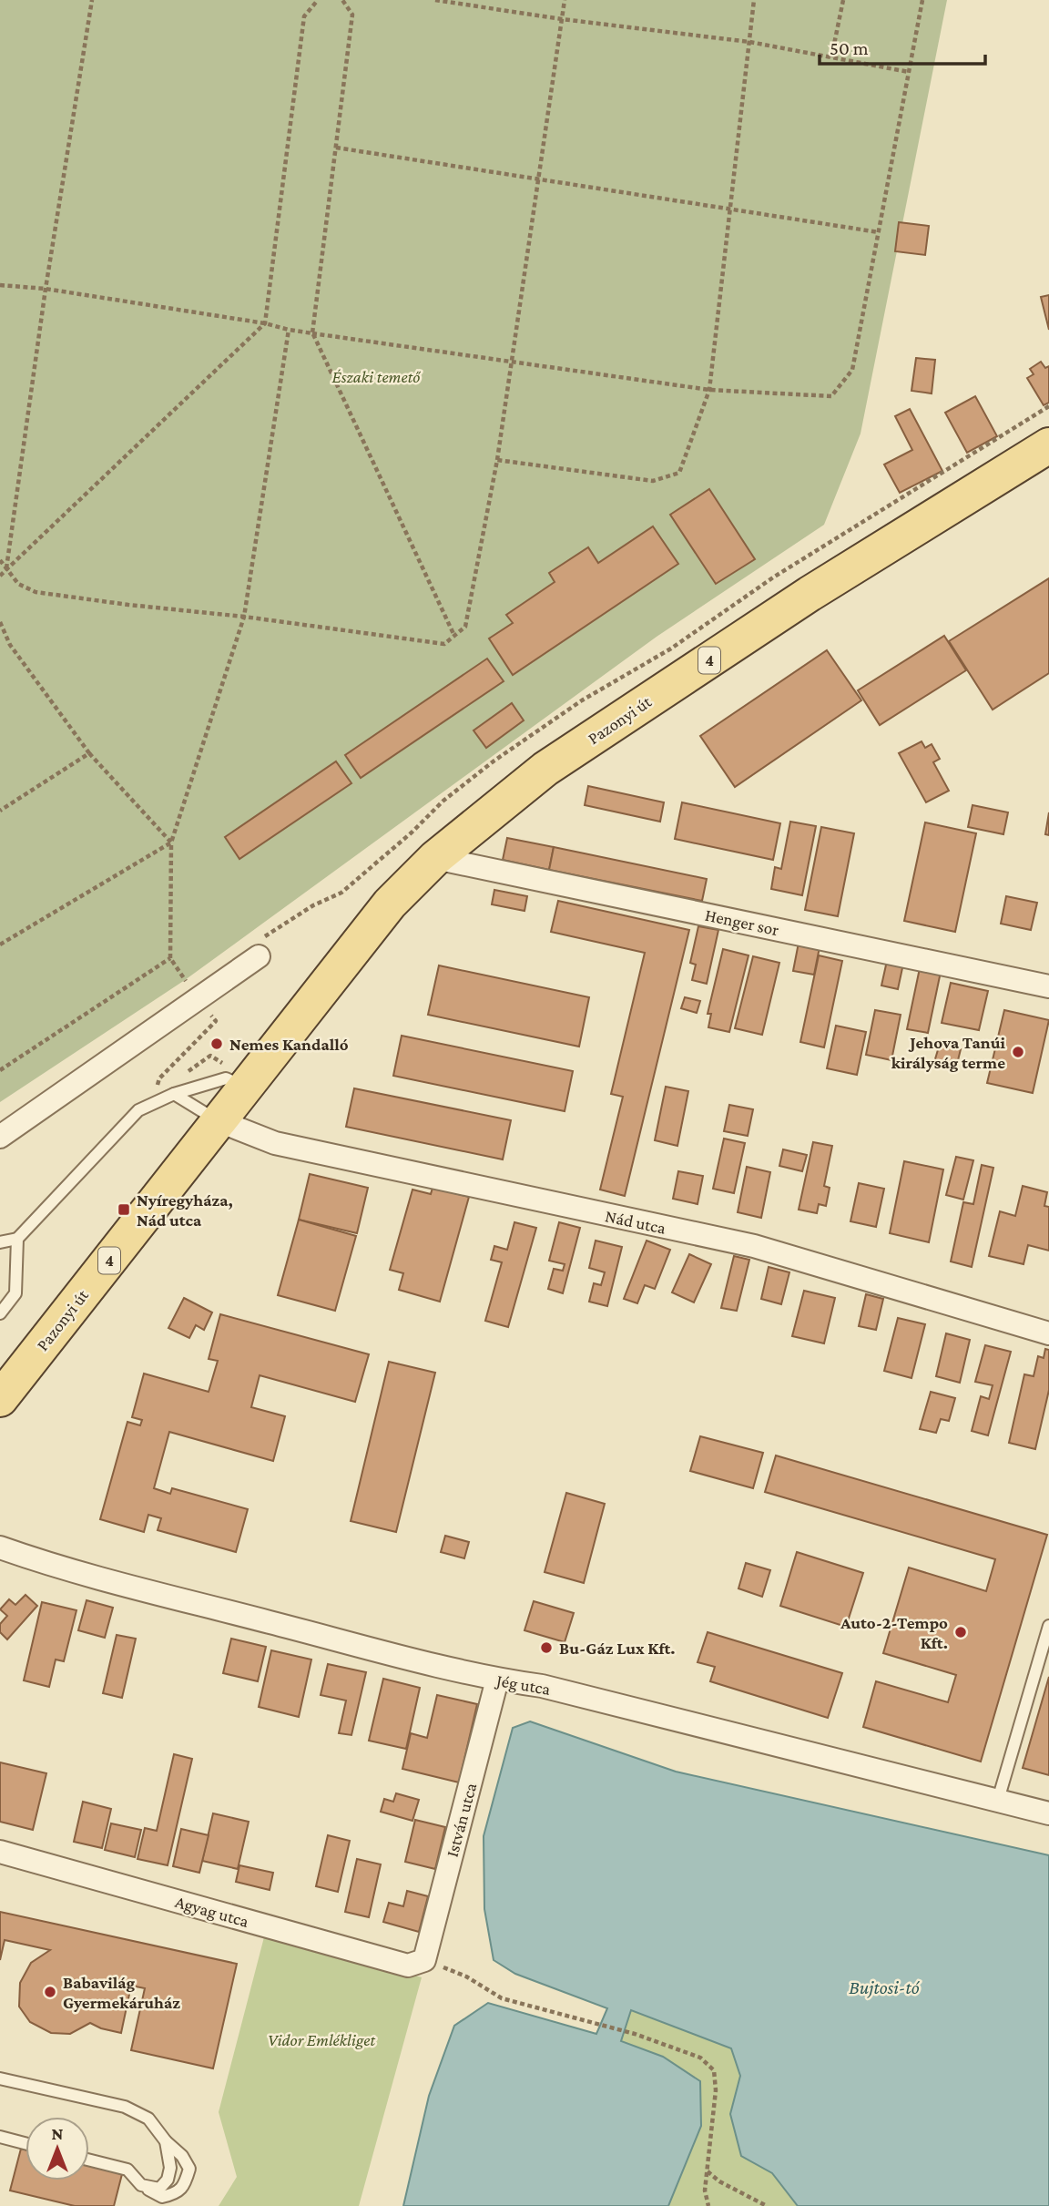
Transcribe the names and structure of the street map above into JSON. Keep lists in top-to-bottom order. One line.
{"streets":{"main road":["4","Pazonyi út"],"street":["Henger sor","Nád utca","Jég utca","István utca","Agyag utca"]},"crossings":[["4","Pazonyi út"],["4","Nád utca"],["Pazonyi út","Henger sor"],["Pazonyi út","Nád utca"],["Jég utca","István utca"],["István utca","Agyag utca"]],"water":["Bujtosi-tó"],"parks":["Északi temető","Vidor Emlékliget"],"places":{"other":["Nemes Kandalló","Jehova Tanúi királyság terme","Auto-2-Tempo Kft.","Bu-Gáz Lux Kft.","Babavilág Gyermekáruház"],"transit":["Nyíregyháza, Nád utca"]},"scale_bar":"50 m","north":"top"}
